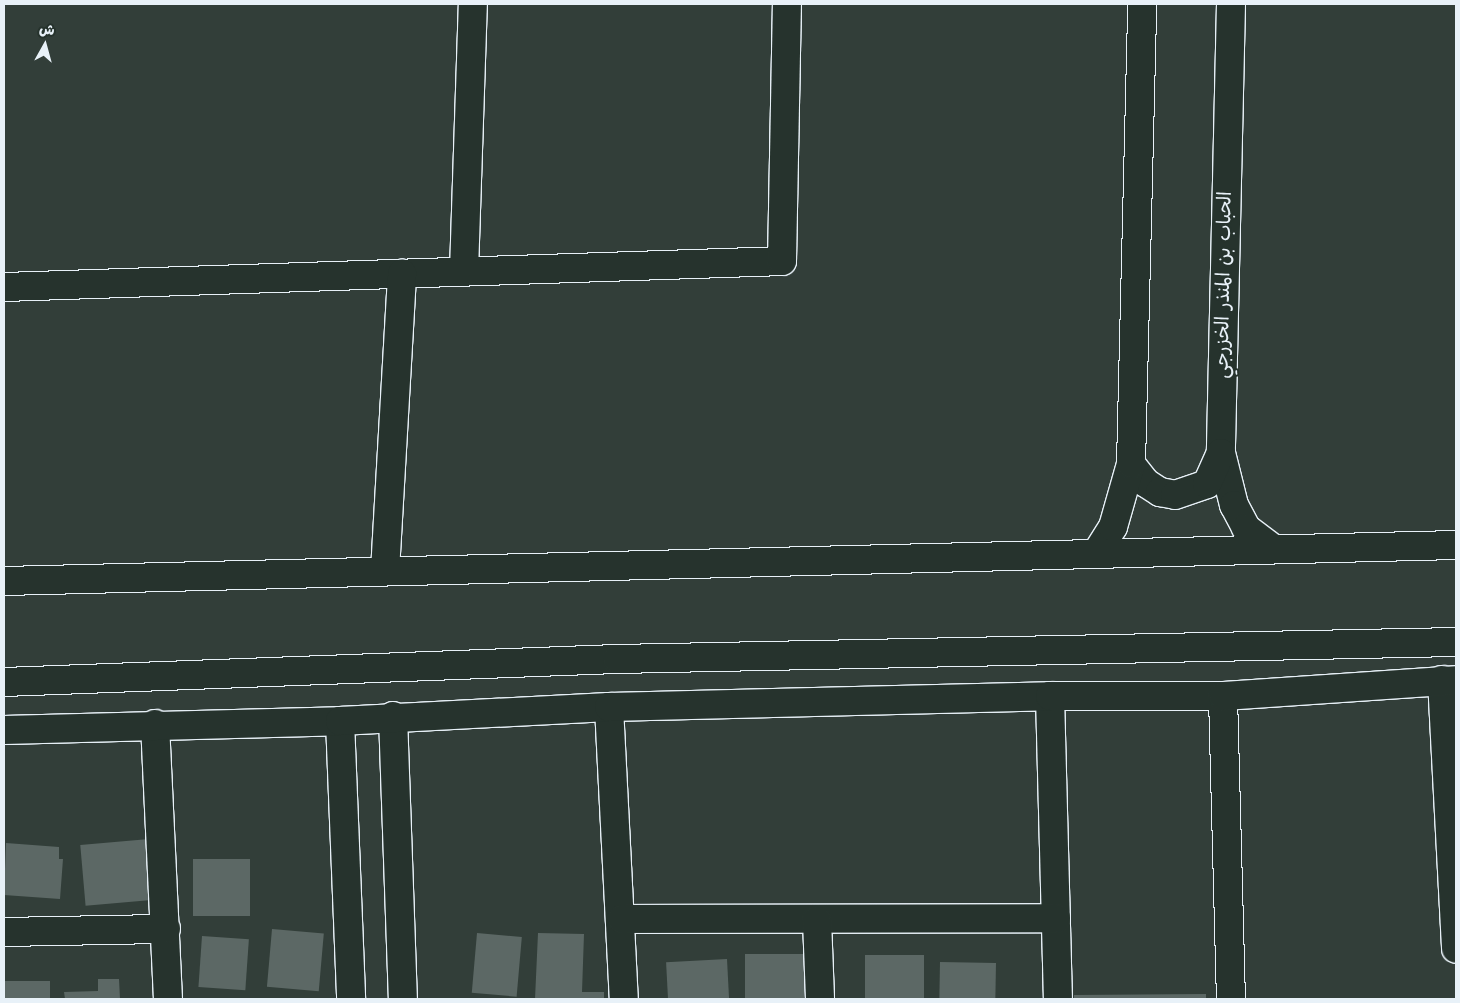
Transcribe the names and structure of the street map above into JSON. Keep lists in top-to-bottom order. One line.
{"streets":{"street":["الحباب بن المنذر الخزرجي"]},"north":"top"}
